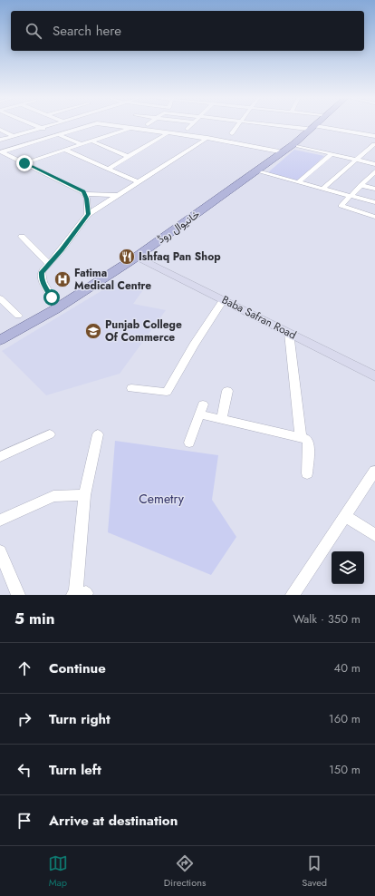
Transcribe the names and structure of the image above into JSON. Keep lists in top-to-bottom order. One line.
{"streets":{"main road":["خانیوال روڈ","Baba Safran Road"]},"parks":["Cemetry"],"places":{"restaurant":["Ishfaq Pan Shop"],"hospital":["Fatima Medical Centre"],"school or university":["Punjab College Of Commerce"]},"page":{"search":"Search here","heading":["5 min","Walk · 350 m"],"list":[["Continue","40 m"],["Turn right","160 m"],["Turn left","150 m"],"Arrive at destination"],"nav":["Map","Directions","Saved"]}}
